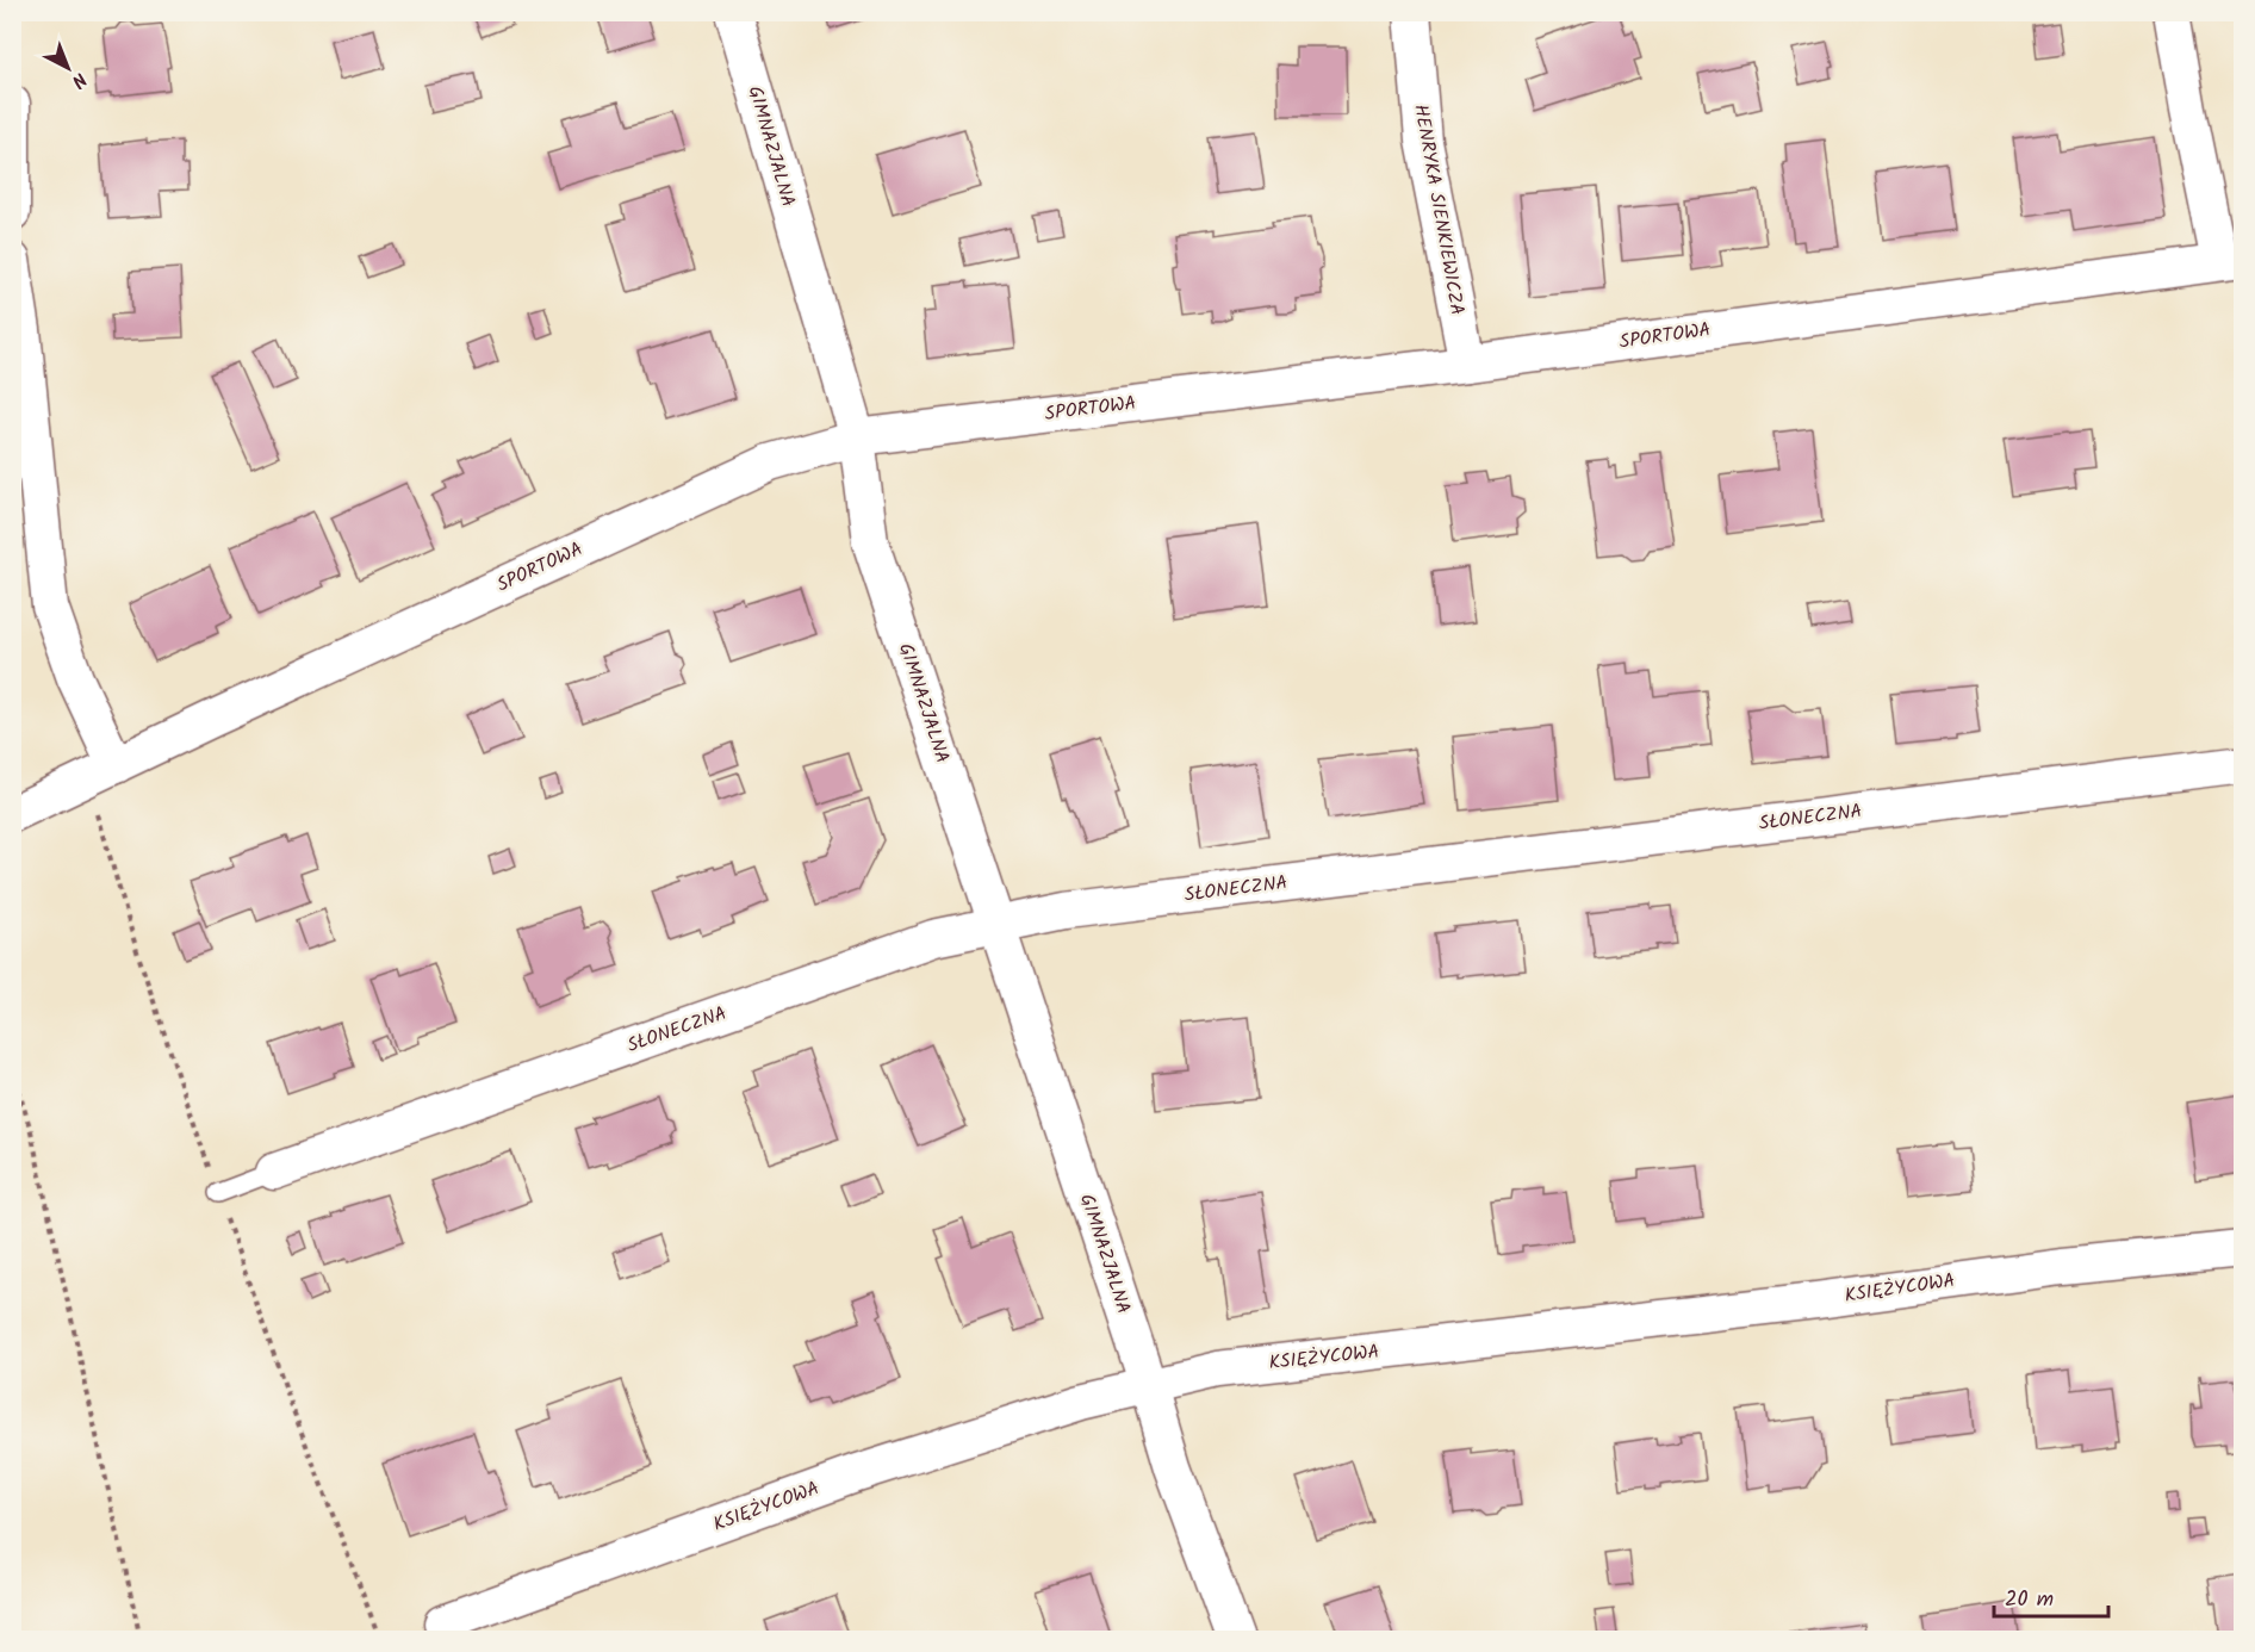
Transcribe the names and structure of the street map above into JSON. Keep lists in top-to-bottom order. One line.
{"streets":{"street":["GIMNAZJALNA","HENRYKA SIENKIEWICZA","SPORTOWA","SŁONECZNA","KSIĘŻYCOWA"]},"crossings":[["GIMNAZJALNA","SPORTOWA"],["GIMNAZJALNA","SŁONECZNA"],["GIMNAZJALNA","KSIĘŻYCOWA"],["HENRYKA SIENKIEWICZA","SPORTOWA"]],"scale_bar":"20 m","north":"bottom right"}
